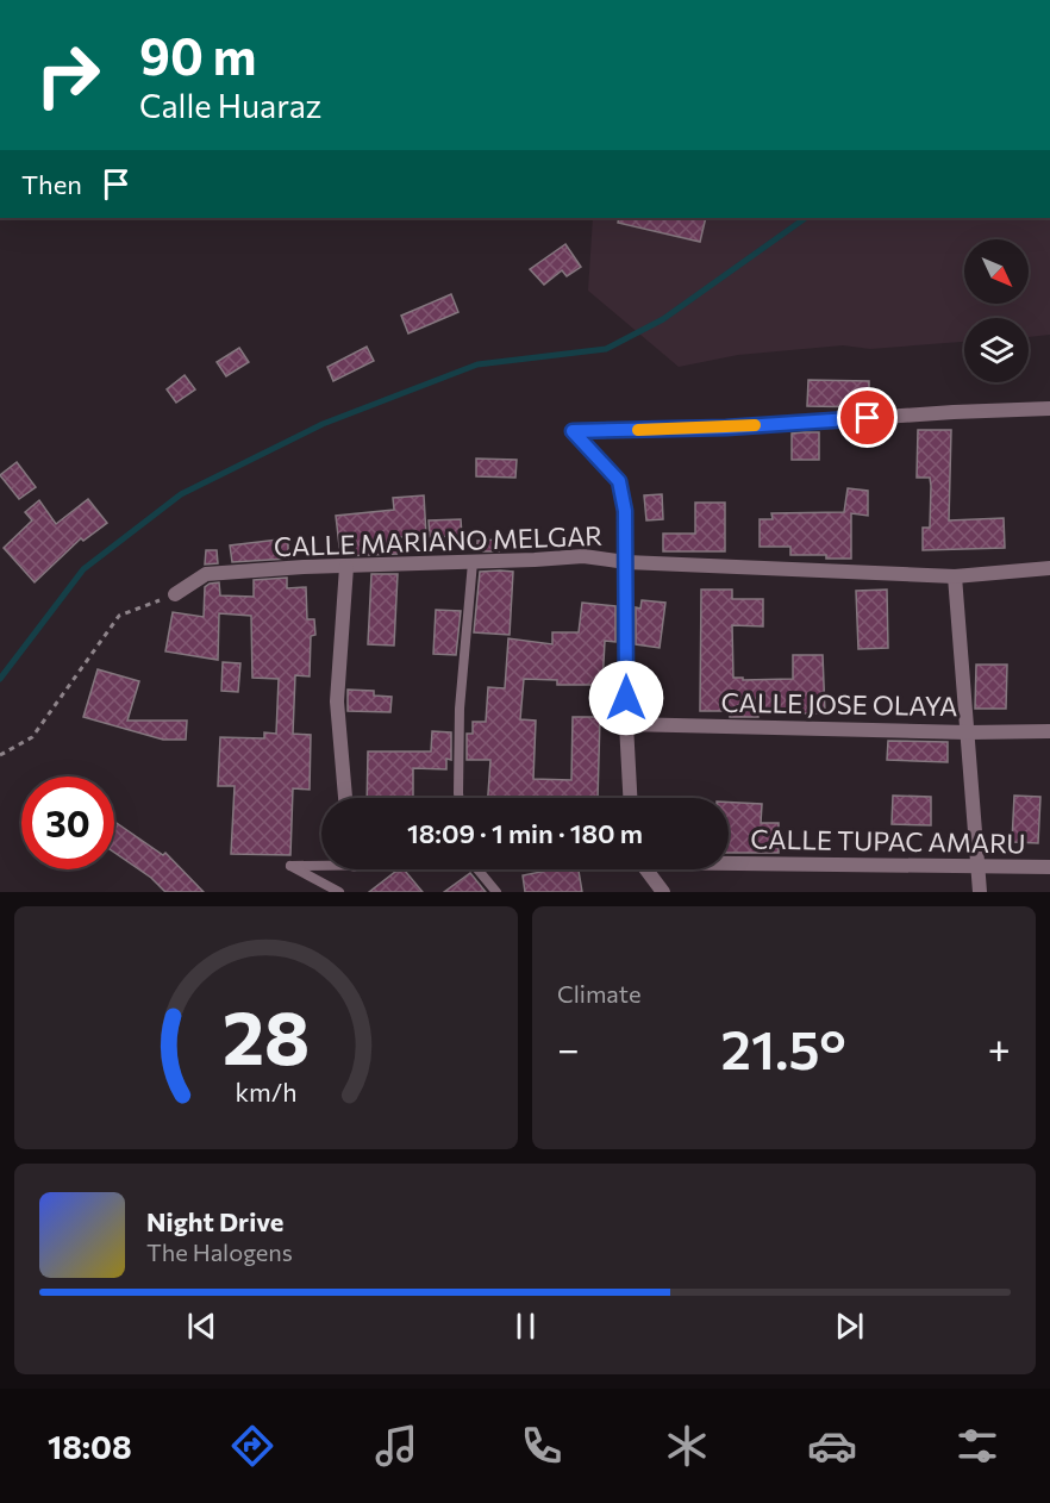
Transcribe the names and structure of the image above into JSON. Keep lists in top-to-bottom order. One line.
{"streets":{"street":["CALLE MARIANO MELGAR","CALLE JOSE OLAYA","CALLE TUPAC AMARU"]},"north":"bottom right","page":{"turn":["90 m","Calle Huaraz"],"then":"Then","limit":"30","trip":"18:09 · 1 min · 180 m","tile":"Climate","heat":["−","21.5°","+"],"song":["Night Drive","The Halogens"],"tabs":"18:08","gauge":["28","km/h"]}}
